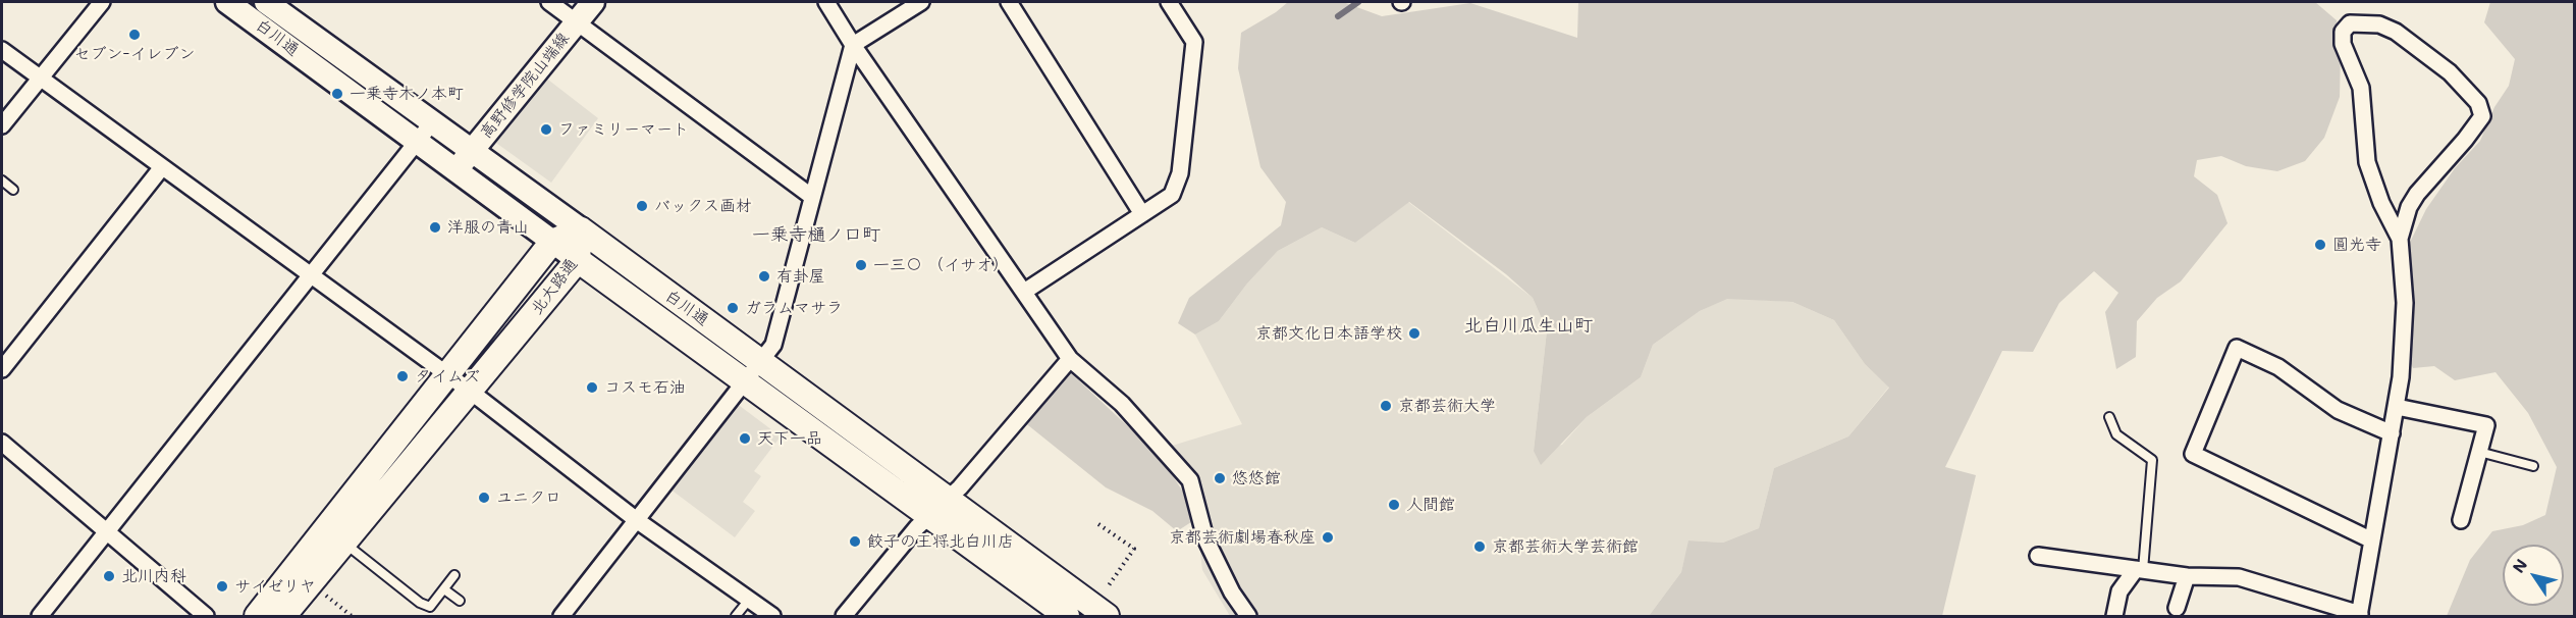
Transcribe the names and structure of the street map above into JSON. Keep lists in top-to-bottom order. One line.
{"streets":{"main road":["白川通","北大路通"],"street":["高野修学院山端線"]},"crossings":[["白川通","高野修学院山端線"],["白川通","北大路通"]],"districts":["一乗寺樋ノ口町","北白川瓜生山町"],"places":["セブン-イレブン","一乗寺木ノ本町","ファミリーマート","バックス画材","洋服の青山","圓光寺","一三〇 （イサオ）","有卦屋","ガラムマサラ","京都文化日本語学校","タイムズ","コスモ石油","京都芸術大学","天下一品","悠悠館","ユニクロ","人間館","京都芸術劇場春秋座","餃子の王将北白川店","京都芸術大学芸術館","北川内科","サイゼリヤ"],"north":"top left"}
